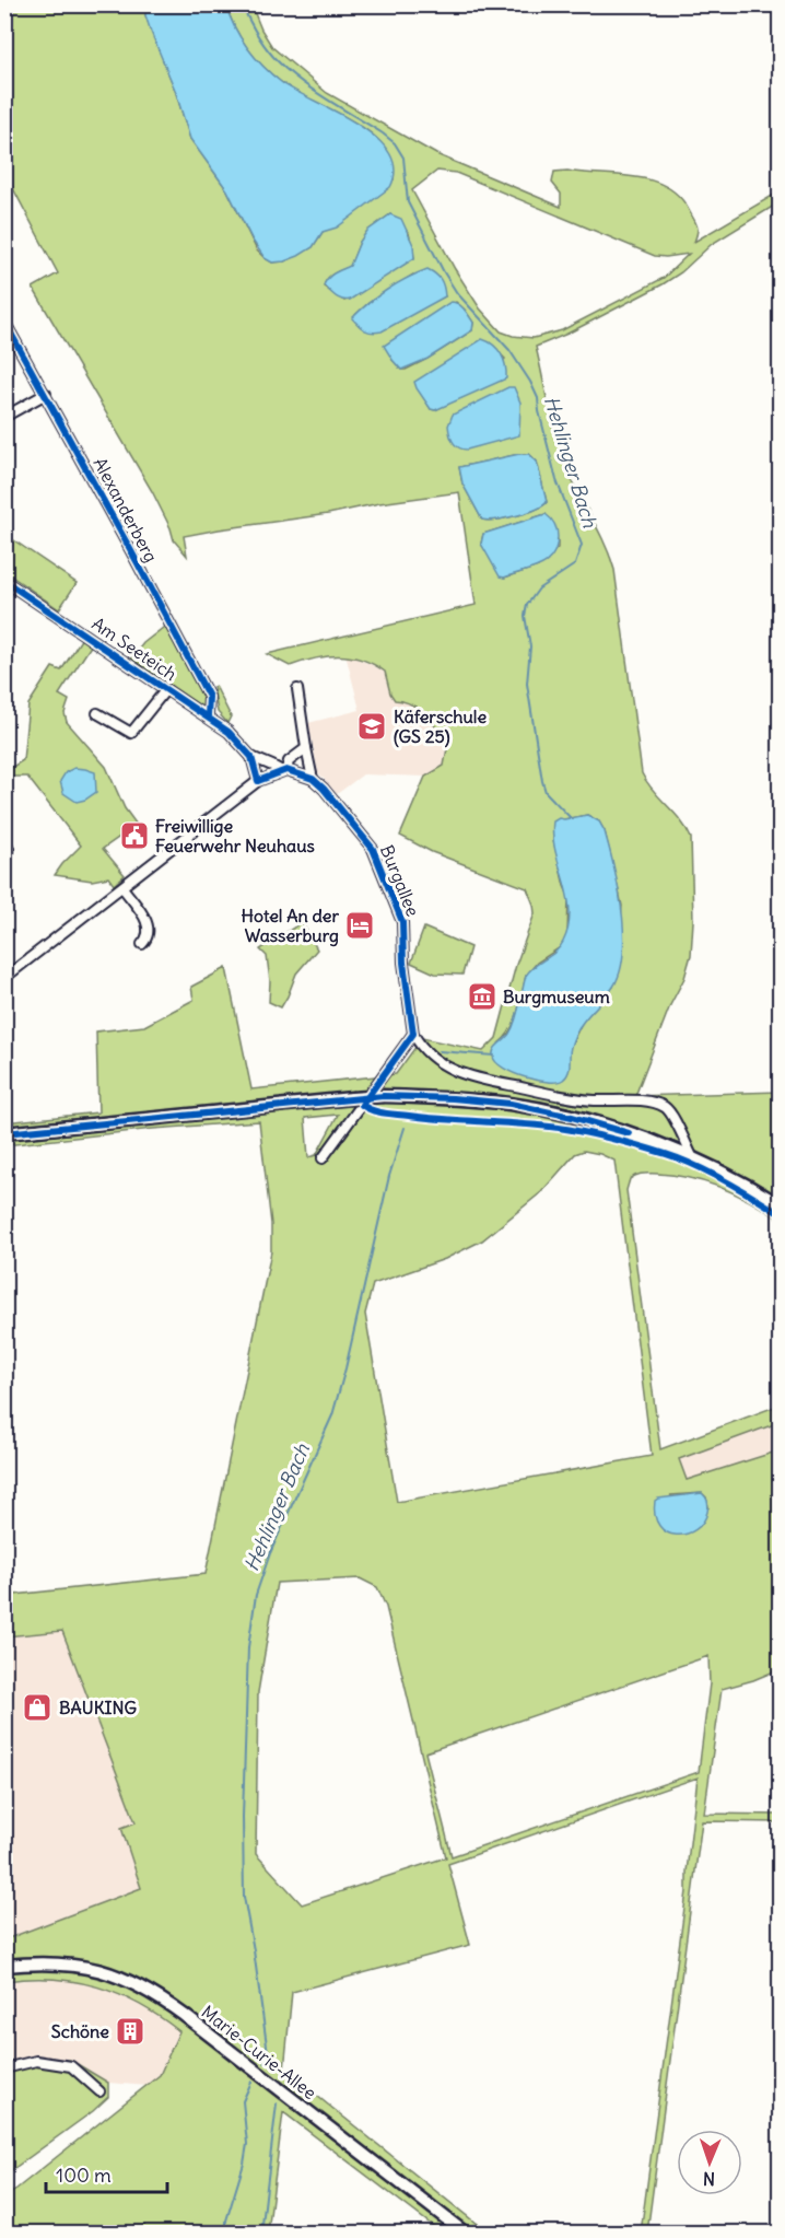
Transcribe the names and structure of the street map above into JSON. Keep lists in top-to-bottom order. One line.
{"streets":{"street":["Alexanderberg","Am Seeteich","Burgallee","Marie-Curie-Allee"]},"crossings":[["Alexanderberg","Am Seeteich"],["Am Seeteich","Burgallee"]],"water":["Hehlinger Bach"],"places":{"school or university":["Käferschule (GS 25)"],"public building":["Freiwillige Feuerwehr Neuhaus"],"hotel":["Hotel An der Wasserburg"],"museum":["Burgmuseum"],"shop":["BAUKING"],"building":["Schöne"]},"scale_bar":"100 m","north":"bottom"}
